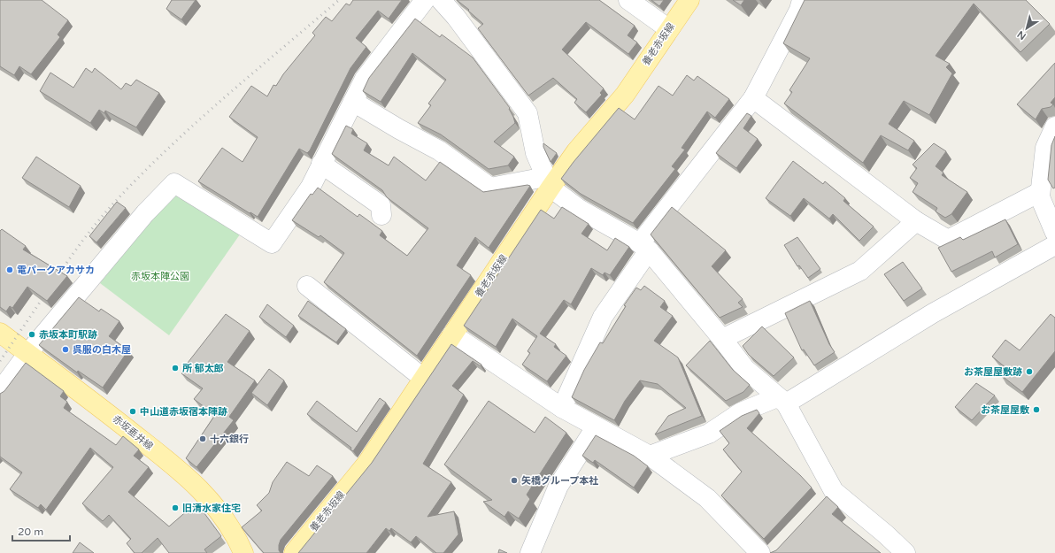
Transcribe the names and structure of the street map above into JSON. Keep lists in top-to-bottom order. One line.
{"streets":{"main road":["養老赤坂線","赤坂垂井線"]},"parks":["赤坂本陣公園"],"places":["電パークアカサカ","赤坂本町駅跡","呉服の白木屋","所 郁太郎","お茶屋屋敷跡","お茶屋屋敷","中山道赤坂宿本陣跡","十六銀行","矢橋グループ本社","旧清水家住宅"],"scale_bar":"20 m","north":"bottom left"}
